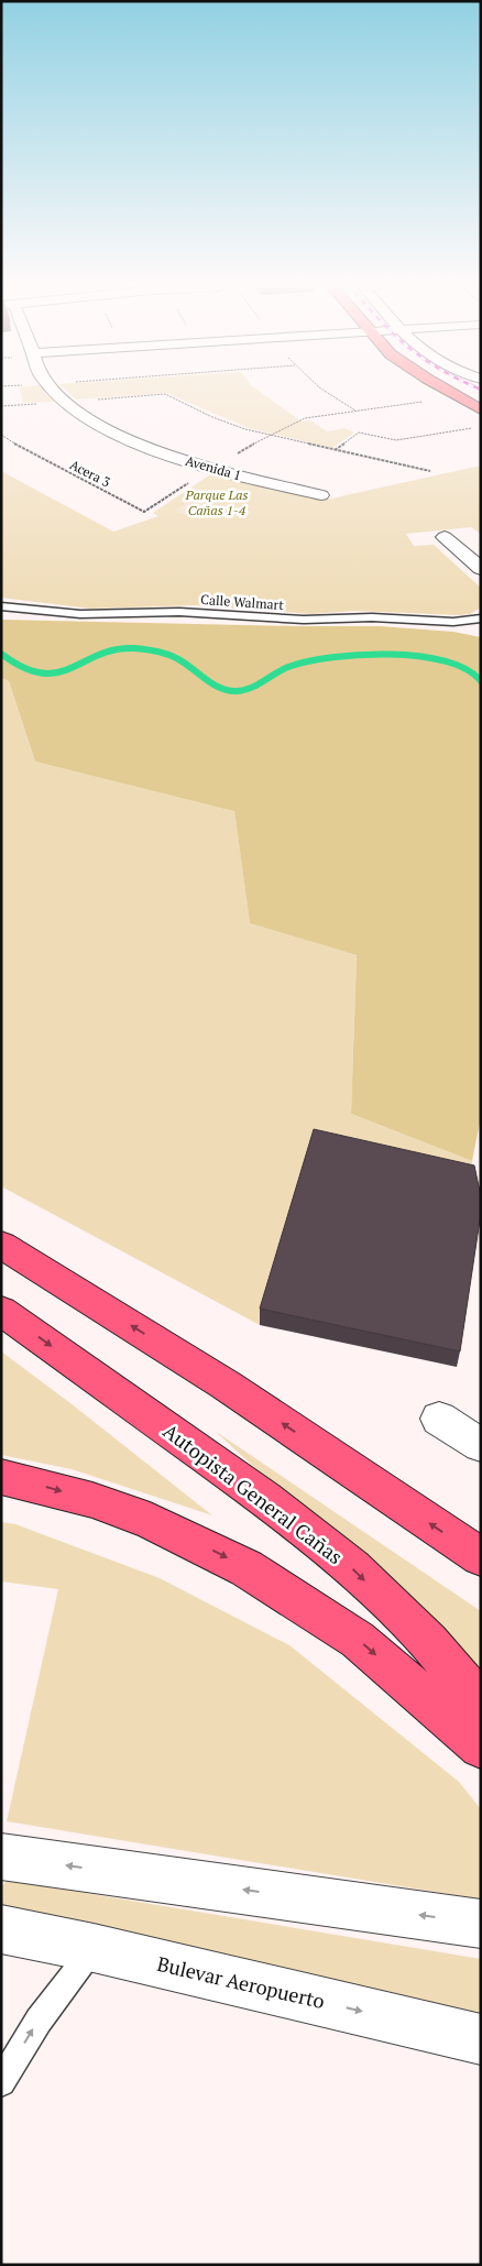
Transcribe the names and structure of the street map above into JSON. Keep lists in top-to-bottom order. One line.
{"streets":{"highway":["Autopista General Cañas"],"street":["Avenida 1","Bulevar Aeropuerto"],"lane":["Calle Walmart"],"path":["Acera 3"]},"crossings":[["Avenida 1","Acera 3"]],"parks":["Parque Las Cañas 1-4"]}
